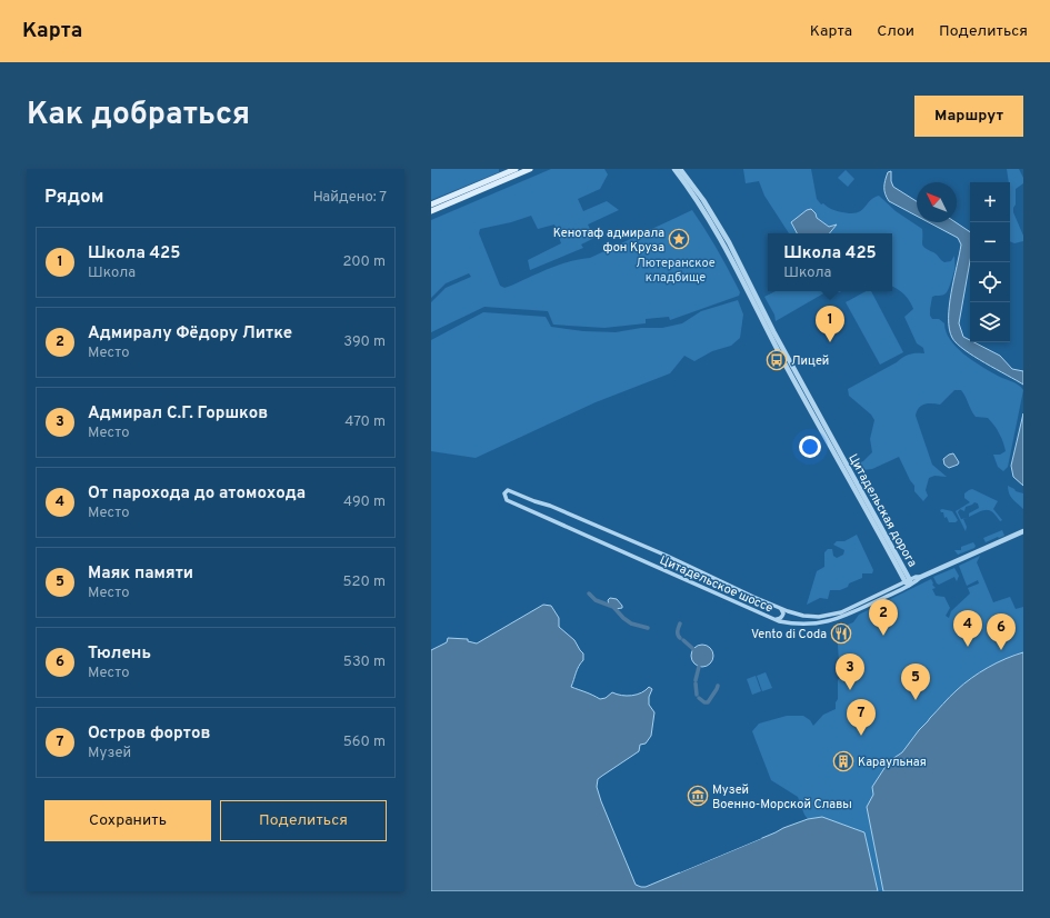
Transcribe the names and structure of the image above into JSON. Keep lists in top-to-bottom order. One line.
{"streets":{"street":["Цитадельская дорога","Цитадельское шоссе"]},"crossings":[["Цитадельская дорога","Цитадельское шоссе"]],"parks":["Лютеранское кладбище"],"places":{"place":["Кенотаф адмирала фон Круза"],"bus stop":["Лицей"],"restaurant":["Vento di Coda"],"building":["Караульная"],"museum":["Музей Военно-Морской Славы"]},"north":"top left","page":{"header":"Карта","nav":["Карта","Слои","Поделиться"],"title":"Как добраться","buttons":["Маршрут",["Сохранить","Поделиться"]],"heading":["Рядом","Найдено: 7"],"map_buttons":["+","−"],"list":[{"mark":"1","name":"Школа 425","note":"Школа","value":"200 m"},{"mark":"2","name":"Адмиралу Фёдору Литке","note":"Место","value":"390 m"},{"mark":"3","name":"Адмирал С.Г. Горшков","note":"Место","value":"470 m"},{"mark":"4","name":"От парохода до атомохода","note":"Место","value":"490 m"},{"mark":"5","name":"Маяк памяти","note":"Место","value":"520 m"},{"mark":"6","name":"Тюлень","note":"Место","value":"530 m"},{"mark":"7","name":"Остров фортов","note":"Музей","value":"560 m"}],"popup":["Школа 425","Школа"],"pins":["1","2","4","6","3","5","7"]}}
